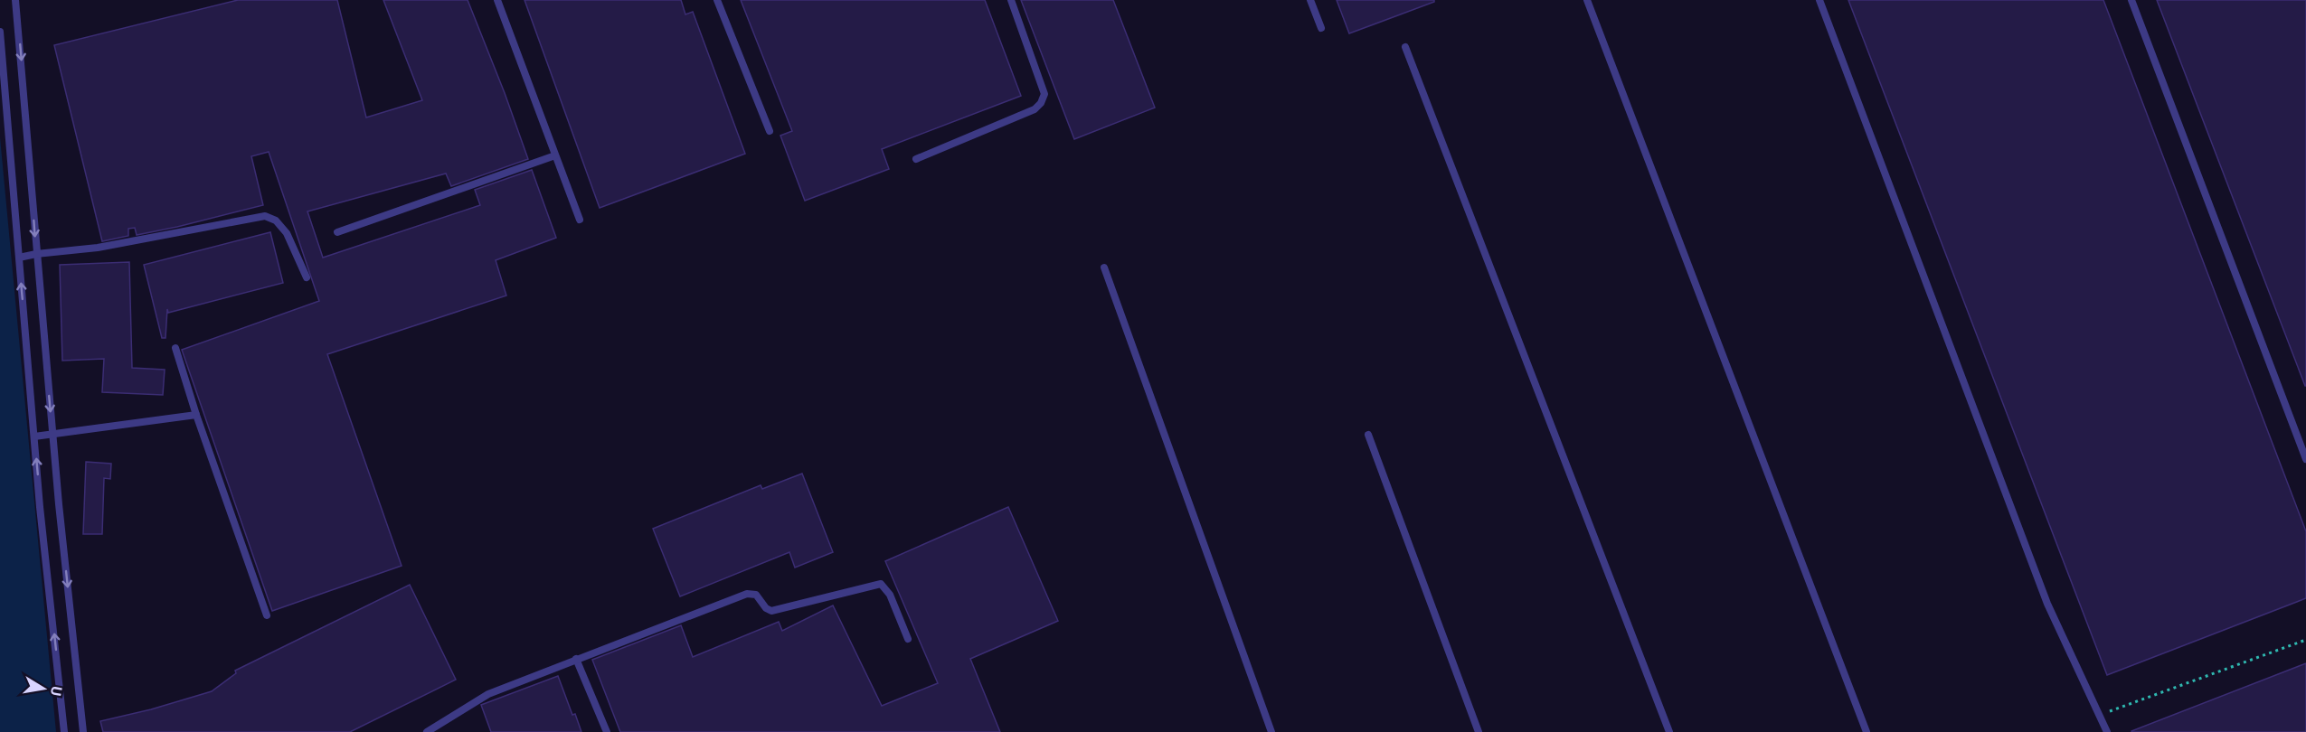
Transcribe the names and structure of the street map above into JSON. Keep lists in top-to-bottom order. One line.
{"north":"right"}
